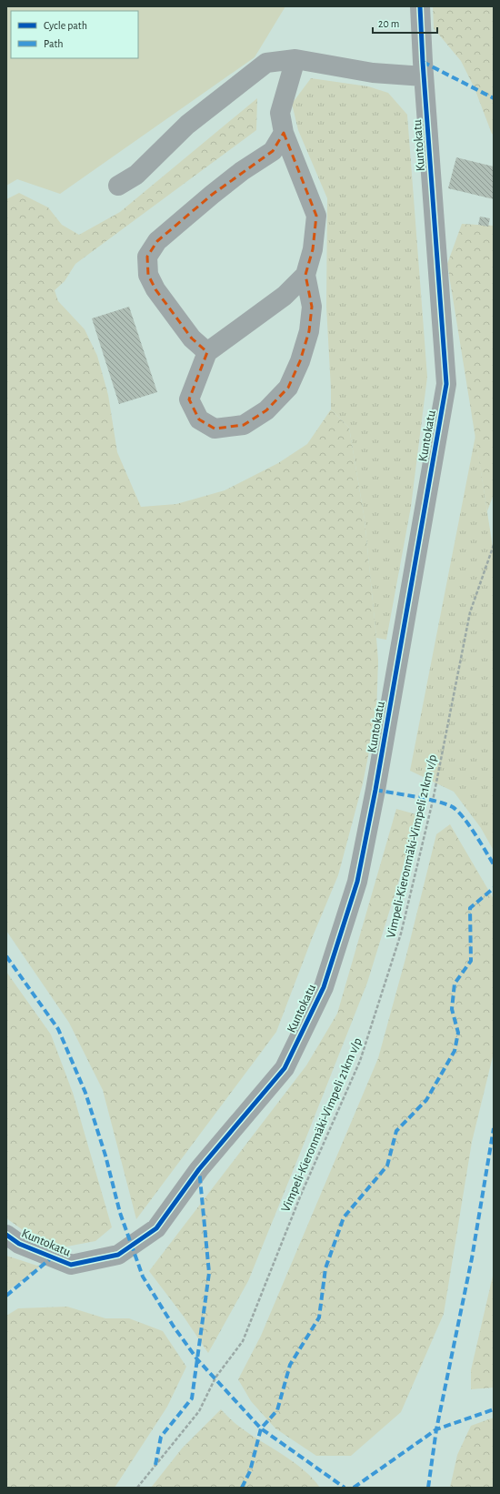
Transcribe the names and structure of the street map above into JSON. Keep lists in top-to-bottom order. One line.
{"streets":{"street":["Kuntokatu"],"path":["Vimpeli-Kieronmäki-Vimpeli 21km v/p"]},"legend":["Cycle path","Path"],"scale_bar":"20 m"}
